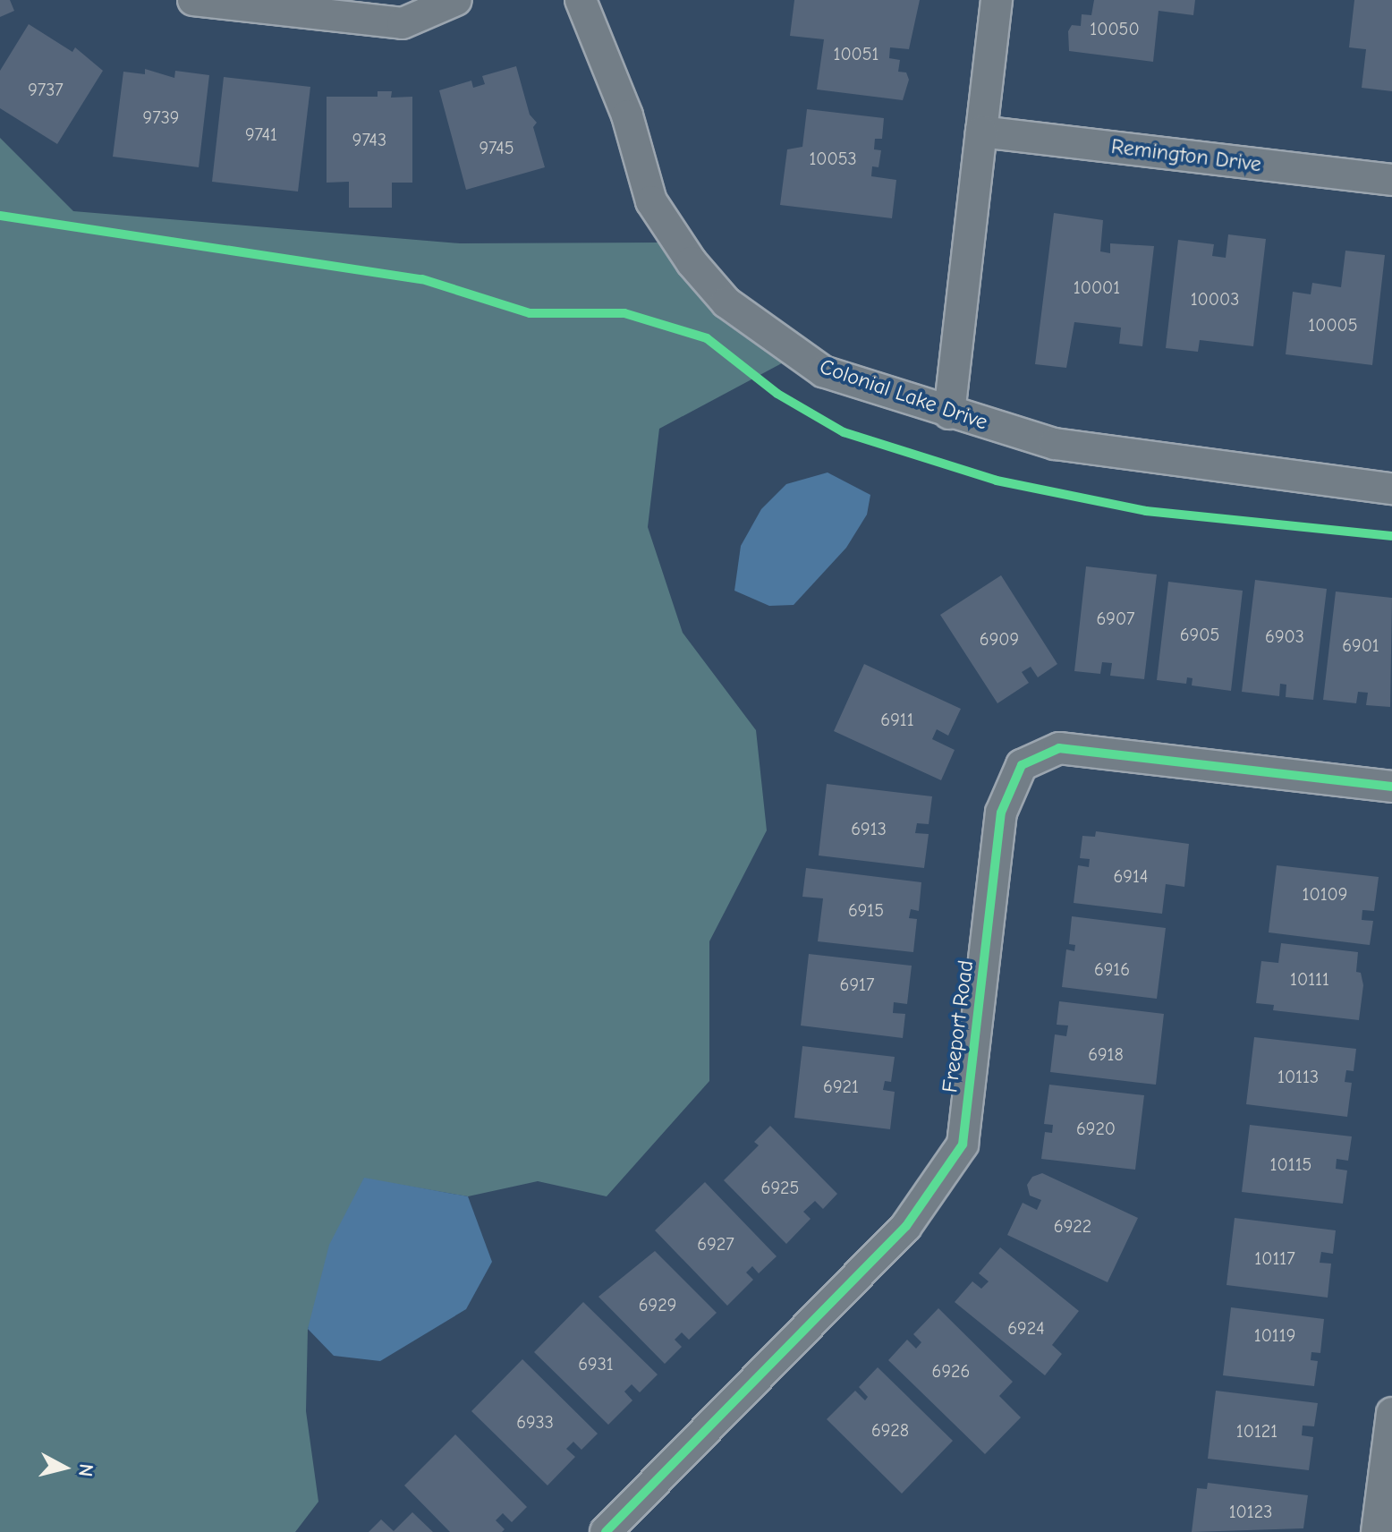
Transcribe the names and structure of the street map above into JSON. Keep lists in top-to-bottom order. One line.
{"streets":{"street":["Remington Drive","Colonial Lake Drive","Freeport Road"]},"house_numbers":["10050","10051","9737","9739","9741","9743","9745","10053","10001","10003","10005","6907","6905","6903","6909","6901","6911","6913","6914","10109","6915","6916","10111","6917","6918","10113","6921","6920","10115","6925","6922","6927","10117","6929","6924","10119","6931","6926","6933","6928","10121","10123"],"north":"right"}
